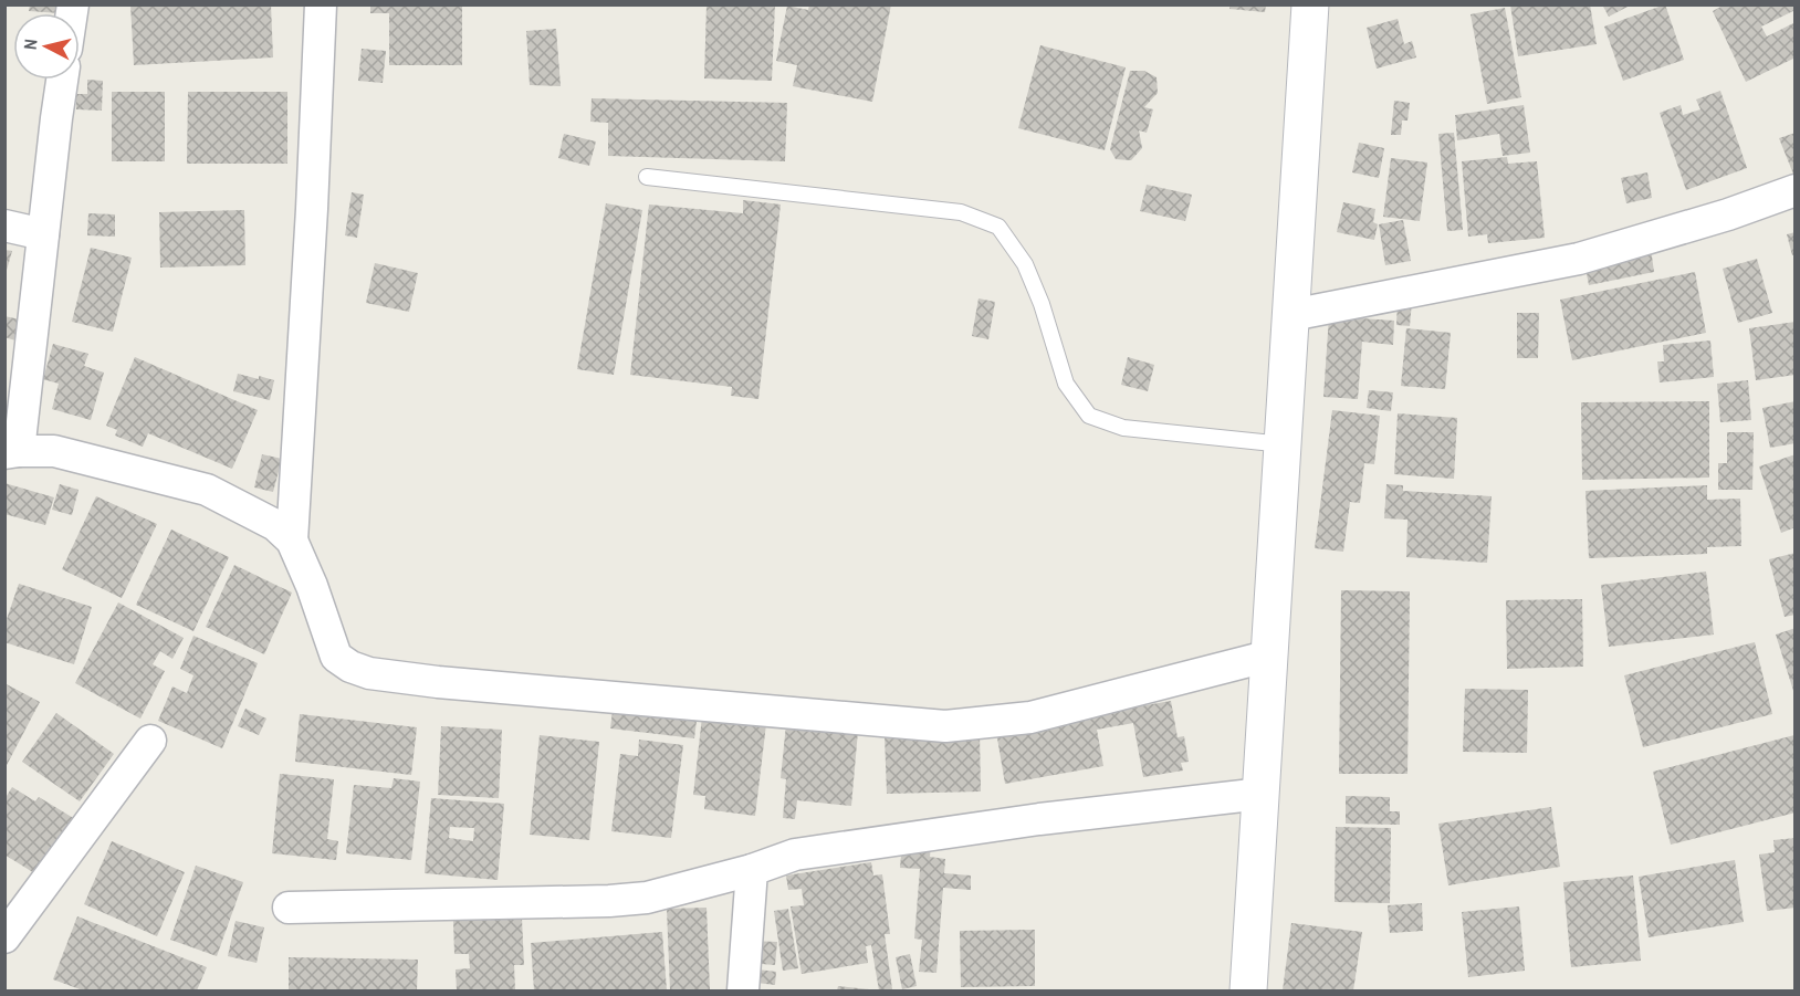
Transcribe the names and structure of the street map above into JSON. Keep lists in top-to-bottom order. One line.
{"north":"left"}
